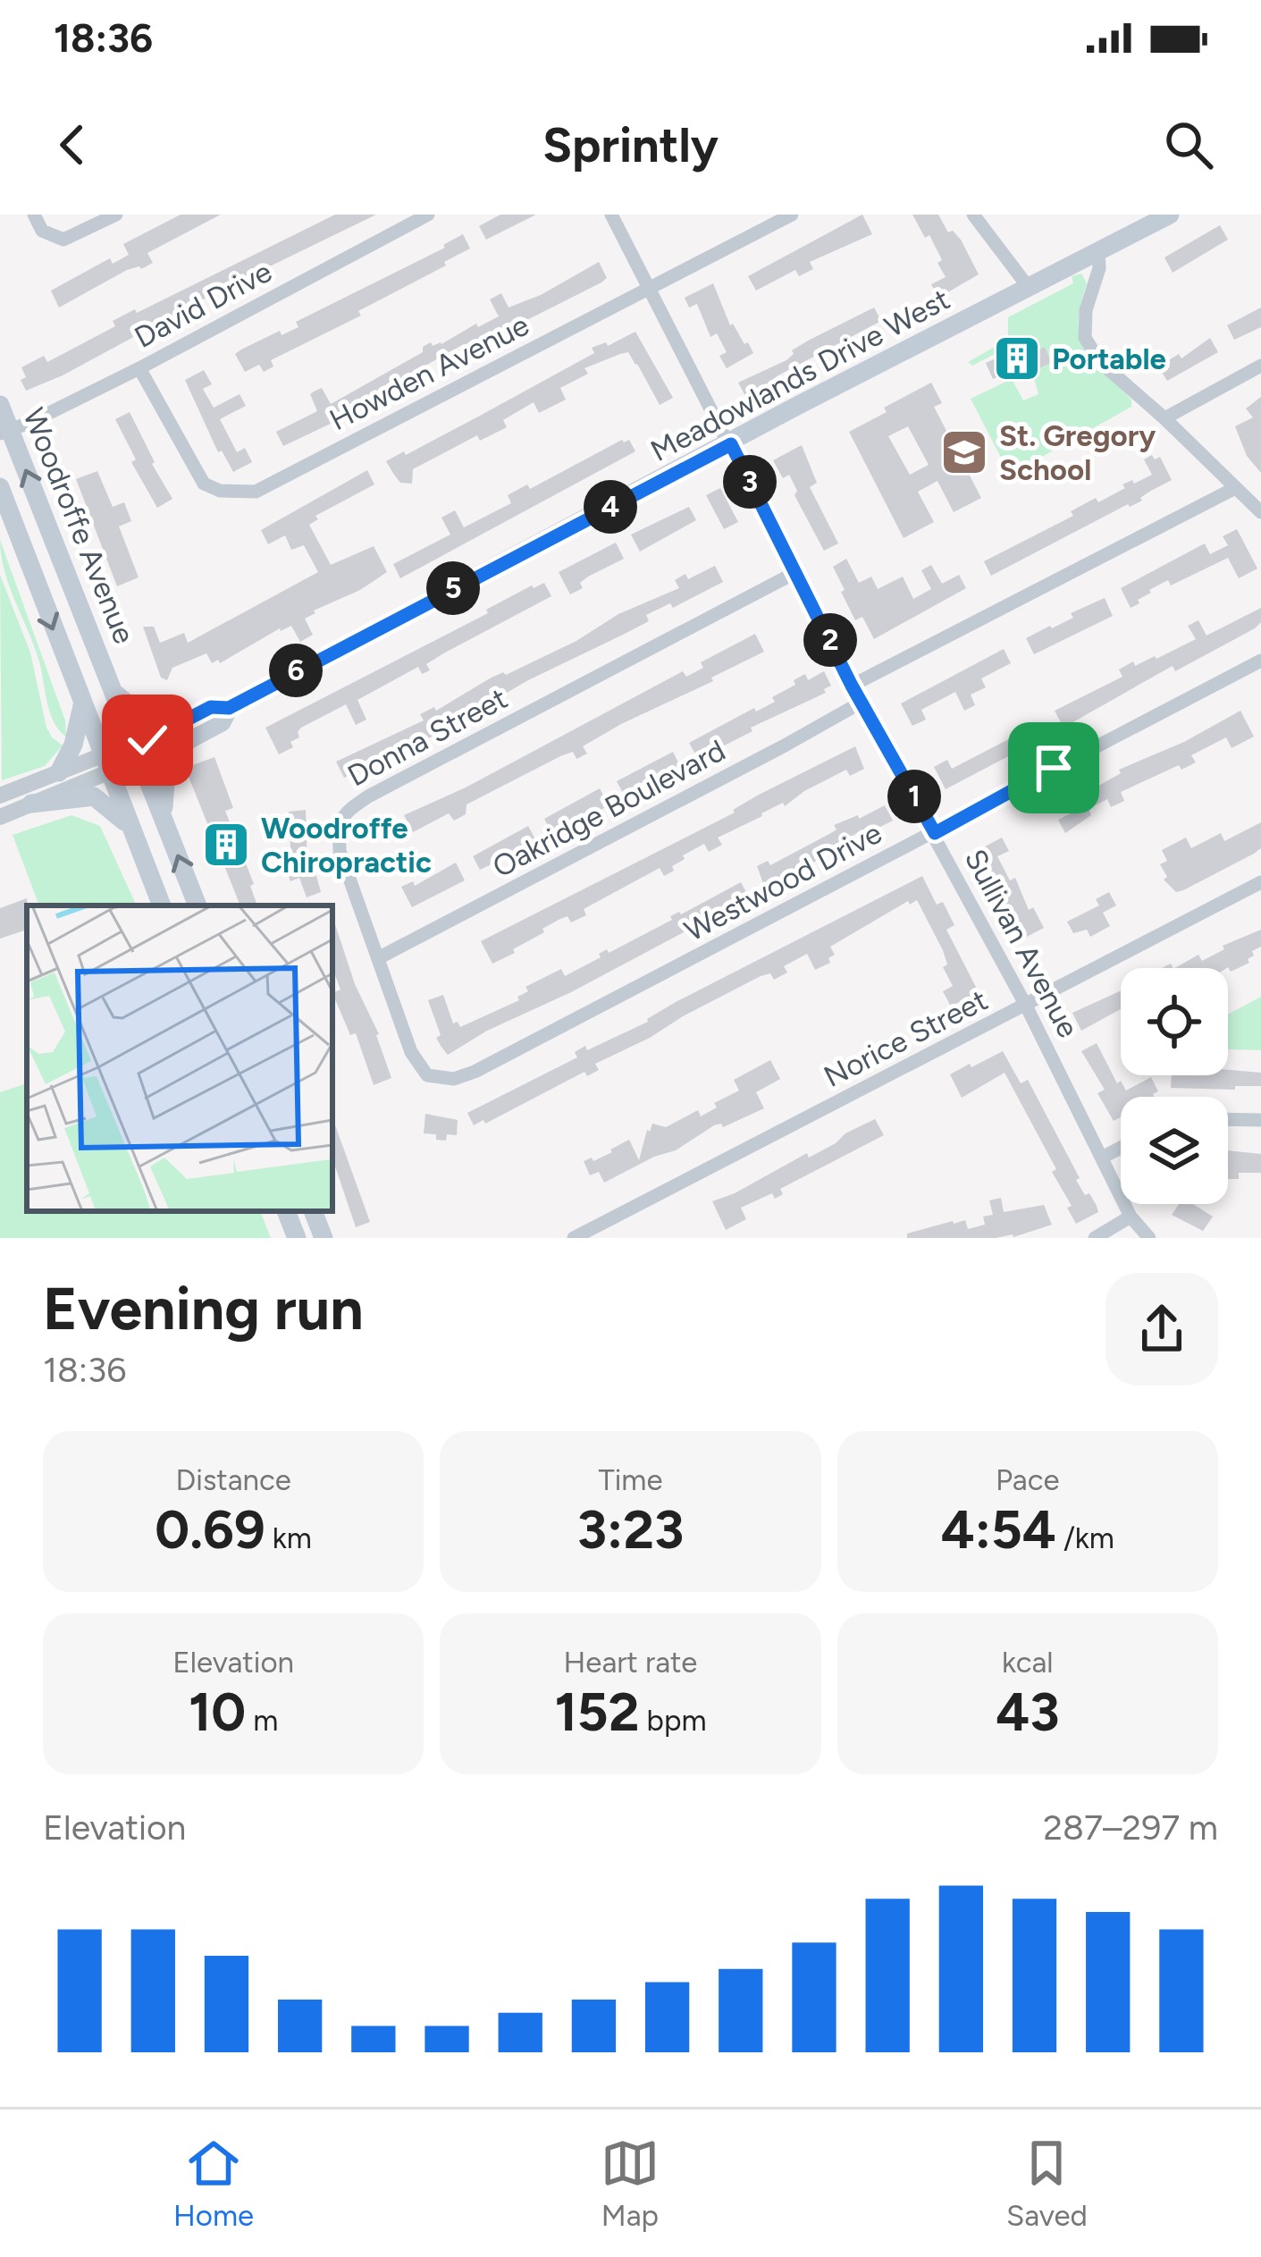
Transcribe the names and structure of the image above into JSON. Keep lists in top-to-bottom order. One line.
{"streets":{"main road":["Meadowlands Drive West","Woodroffe Avenue"],"street":["David Drive","Howden Avenue","Donna Street","Oakridge Boulevard","Westwood Drive","Sullivan Avenue","Norice Street"]},"crossings":[["David Drive","Howden Avenue"],["David Drive","Woodroffe Avenue"],["Howden Avenue","Sullivan Avenue"],["Meadowlands Drive West","Woodroffe Avenue"],["Meadowlands Drive West","Sullivan Avenue"],["Donna Street","Oakridge Boulevard"],["Donna Street","Westwood Drive"],["Donna Street","Sullivan Avenue"],["Oakridge Boulevard","Sullivan Avenue"],["Westwood Drive","Sullivan Avenue"],["Sullivan Avenue","Norice Street"]],"places":{"building":["Portable","Woodroffe Chiropractic"],"school or university":["St. Gregory School"]},"page":{"status":"18:36","header":"Sprintly","pins":["3","4","5","2","6","1"],"heading":["Evening run","18:36"],"stats":[["Distance","0.69 km"],["Time","3:23"],["Pace","4:54 /km"],["Elevation","10 m"],["Heart rate","152 bpm"],["kcal","43"]],"chart":["Elevation","287–297 m"],"tabs":["Home","Map","Saved"]}}
